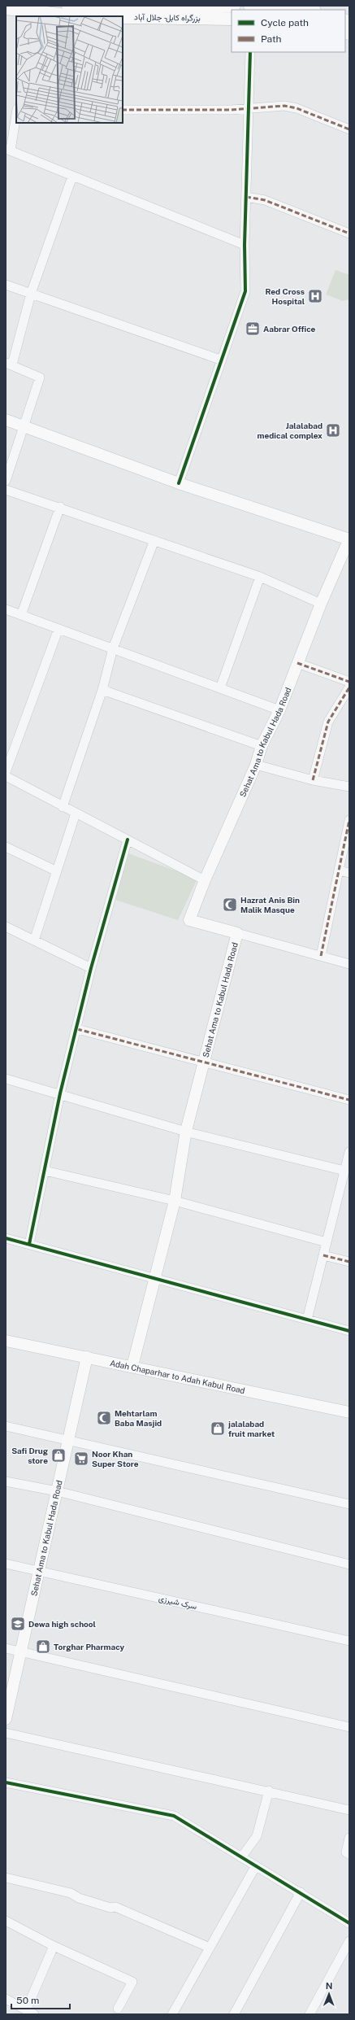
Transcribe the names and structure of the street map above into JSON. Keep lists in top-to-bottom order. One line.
{"streets":{"highway":["بزرگراه کابل- جلال آباد"],"main road":["Sehat Ama to Kabul Hada Road","Adah Chaparhar to Adah Kabul Road"],"street":["سرک شیرزی"]},"crossings":[["Sehat Ama to Kabul Hada Road","Adah Chaparhar to Adah Kabul Road"],["Sehat Ama to Kabul Hada Road","سرک شیرزی"]],"places":{"hospital":["Red Cross Hospital","Jalalabad medical complex"],"office":["Aabrar Office"],"mosque":["Hazrat Anis Bin Malik Masque","Mehtarlam Baba Masjid"],"shop":["jalalabad fruit market","Safi Drug store","Torghar Pharmacy"],"supermarket":["Noor Khan Super Store"],"school or university":["Dewa high school"]},"legend":["Cycle path","Path"],"scale_bar":"50 m","north":"top"}
